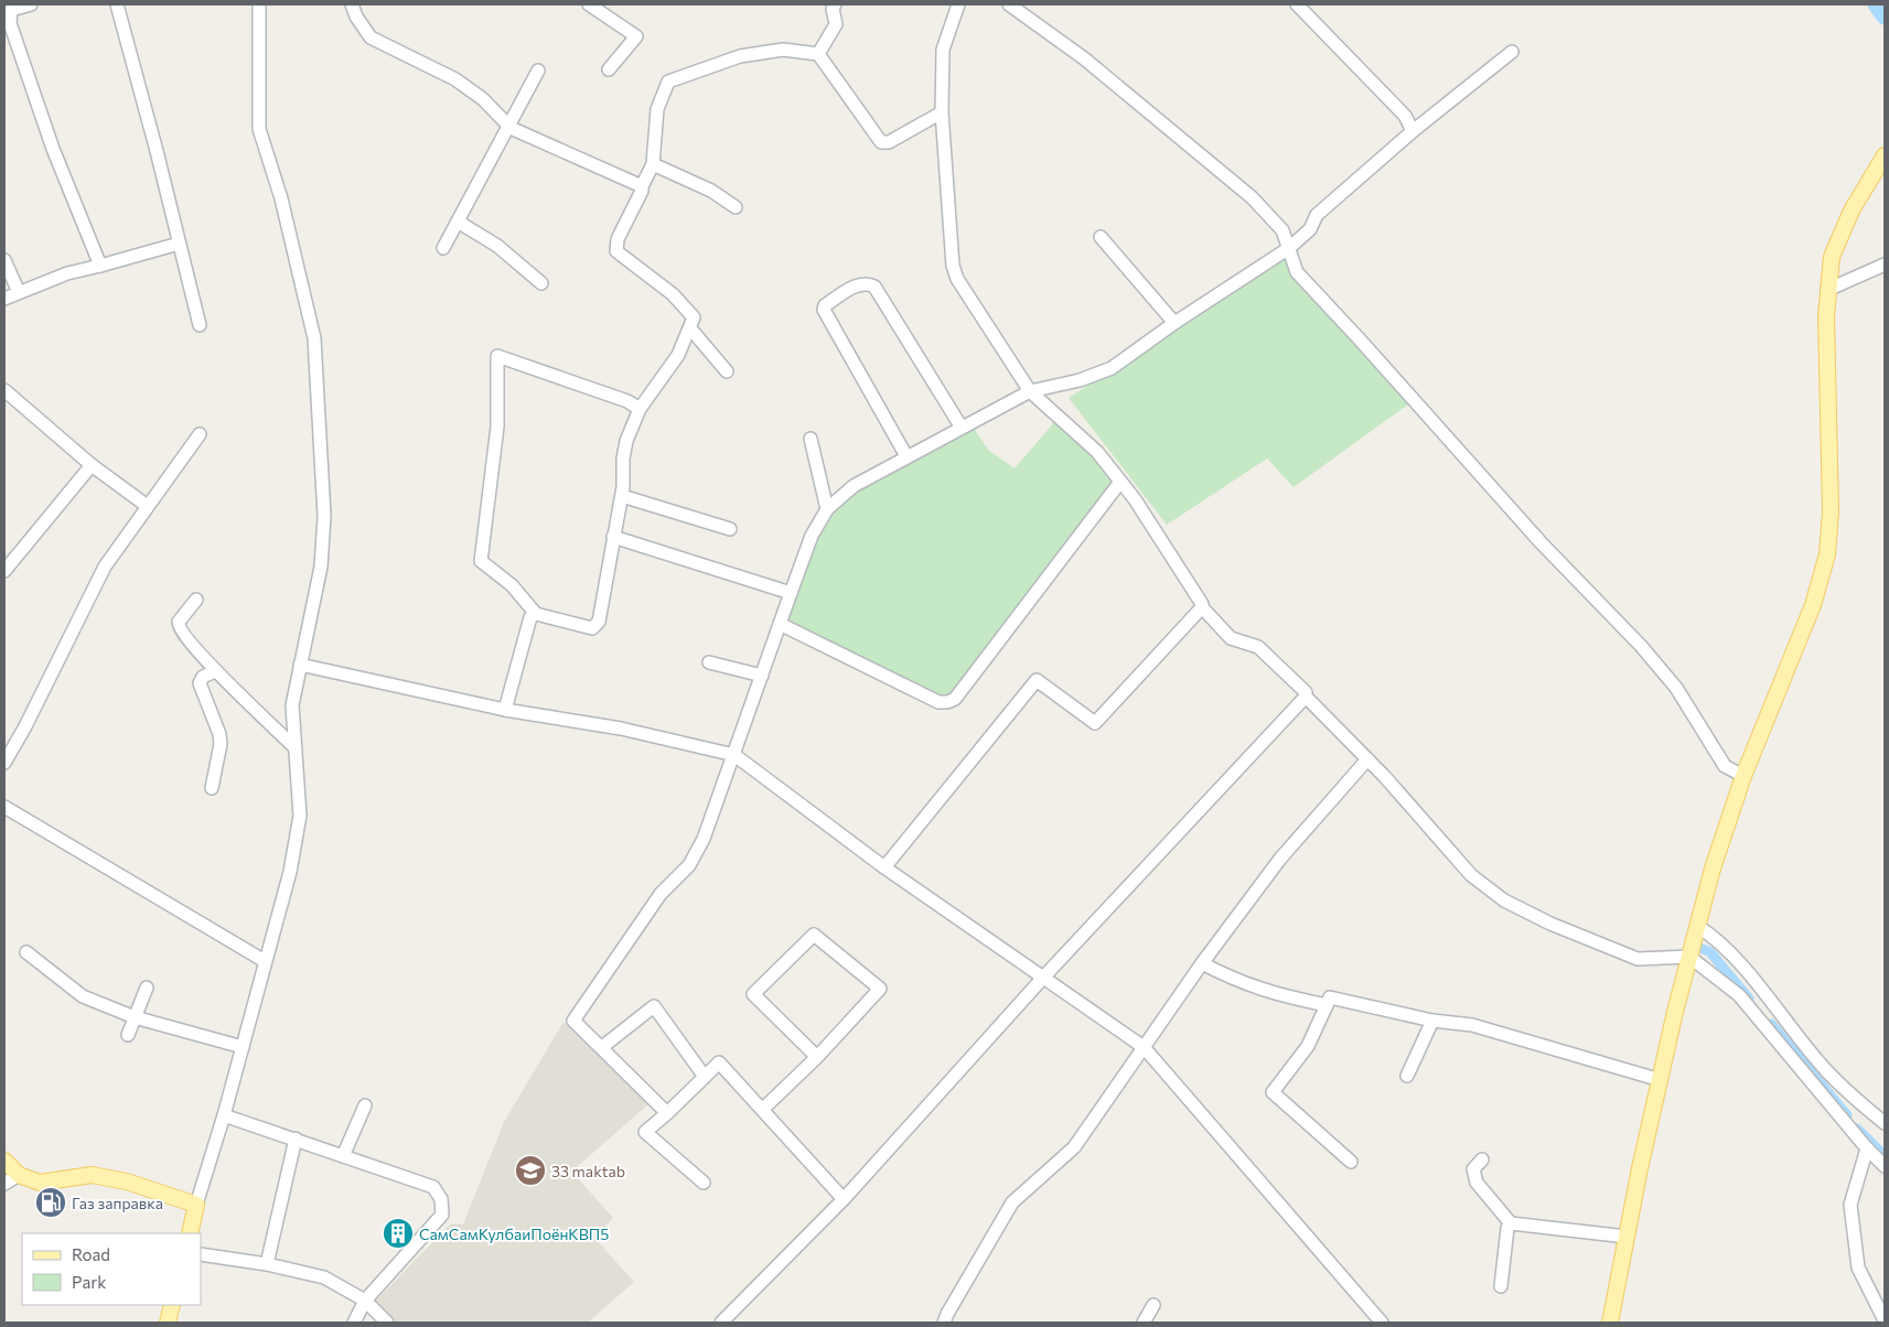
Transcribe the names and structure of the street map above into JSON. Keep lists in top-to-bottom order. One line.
{"places":{"school or university":["33 maktab"],"fuel station":["Газ заправка"],"building":["СамСамКулбаиПоёнКВП5"]},"legend":["Road","Park"]}
